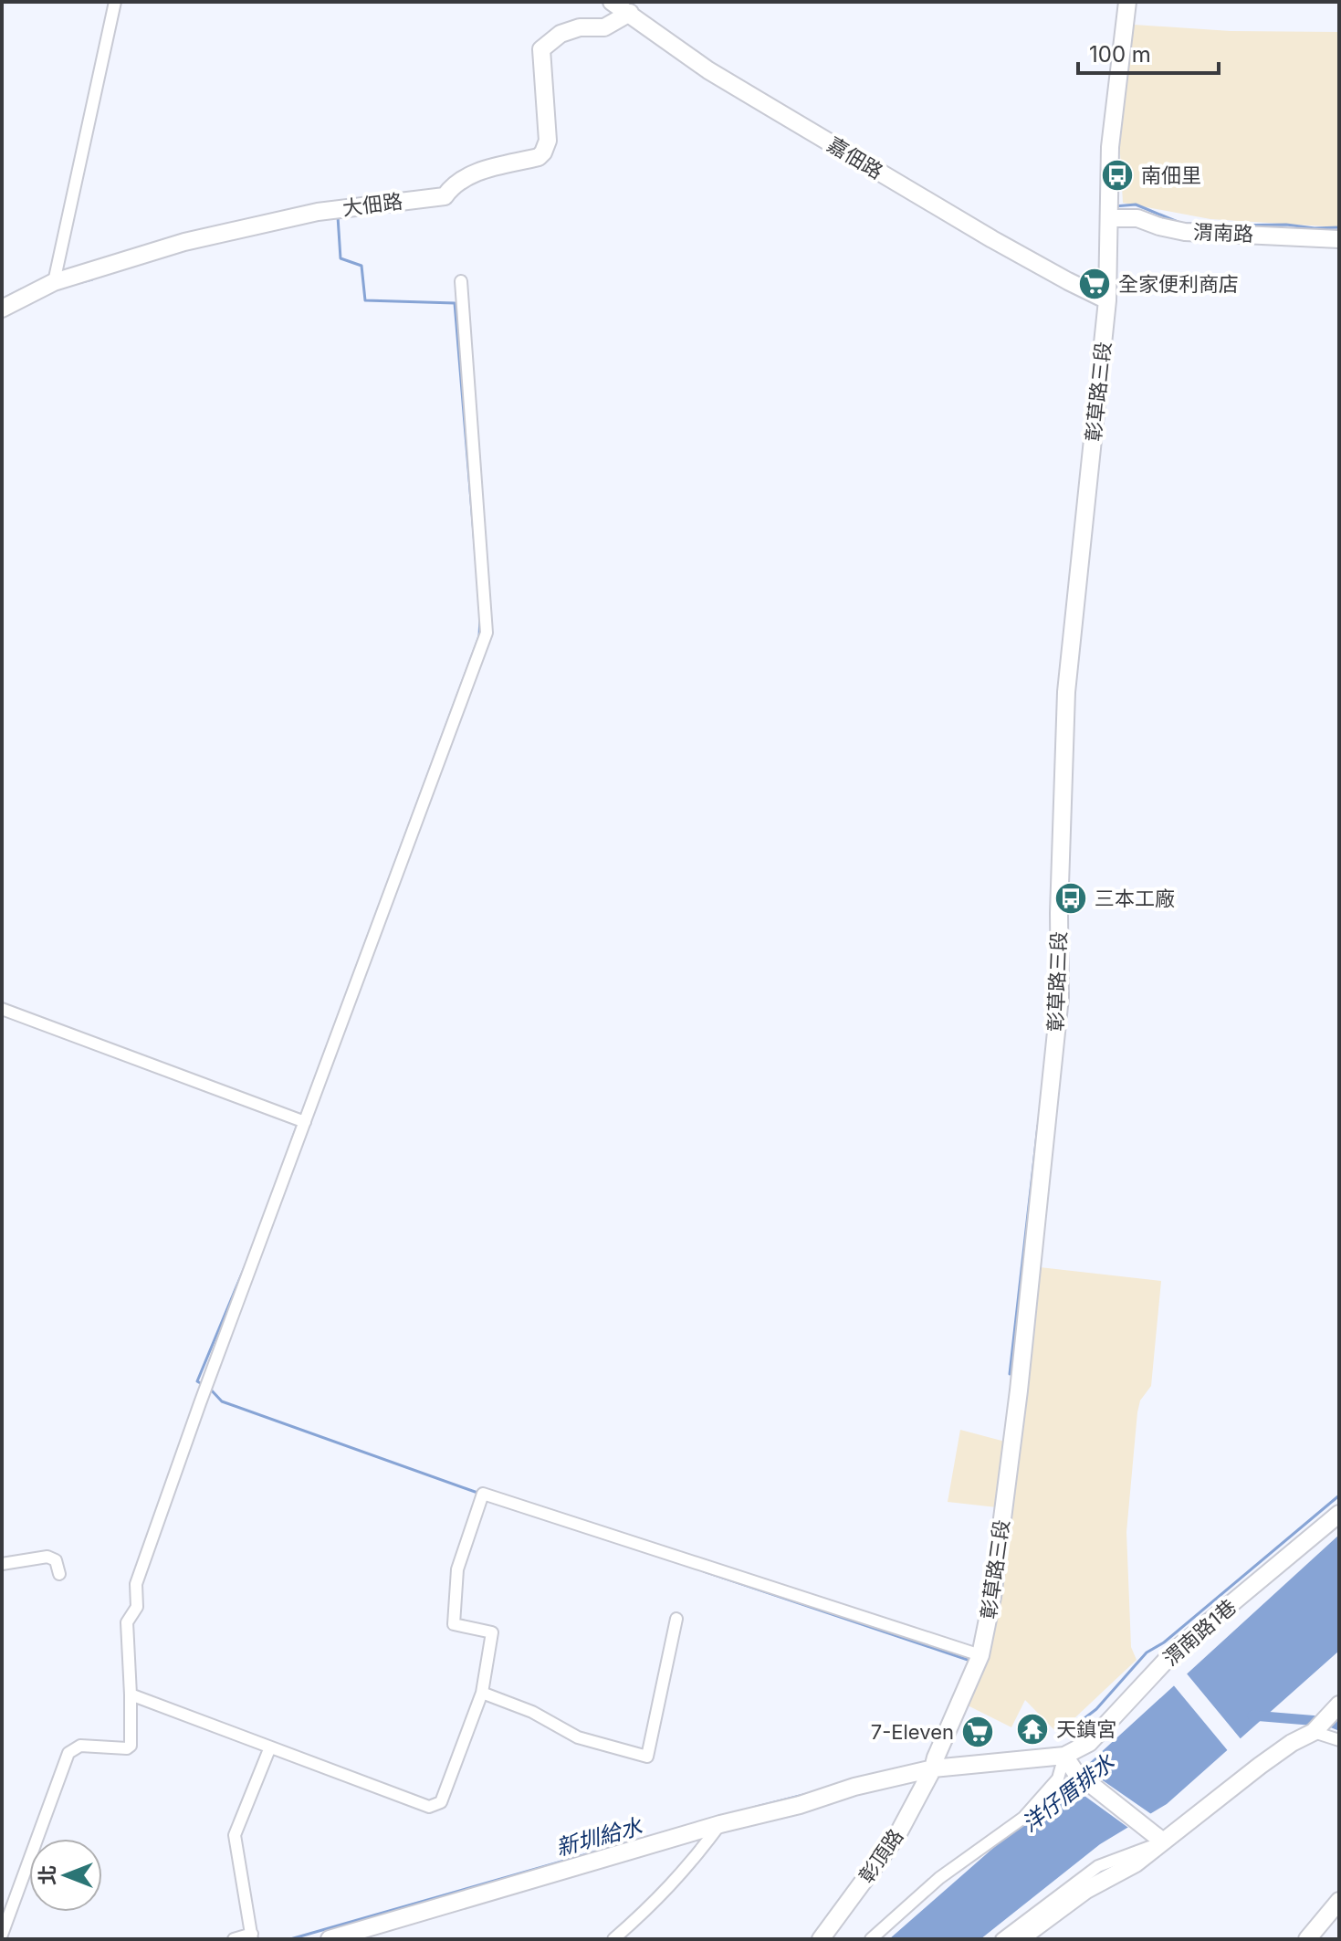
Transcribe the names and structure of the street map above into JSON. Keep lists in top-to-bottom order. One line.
{"streets":{"street":["嘉佃路","大佃路","渭南路","彰草路三段","渭南路1巷","彰頂路"]},"crossings":[["嘉佃路","大佃路"],["嘉佃路","彰草路三段"],["渭南路","彰草路三段"],["彰草路三段","彰頂路"]],"water":["洋仔厝排水","新圳給水"],"places":{"bus stop":["南佃里","三本工廠"],"supermarket":["全家便利商店","7-Eleven"],"temple":["天鎮宮"]},"scale_bar":"100 m","north":"left"}
